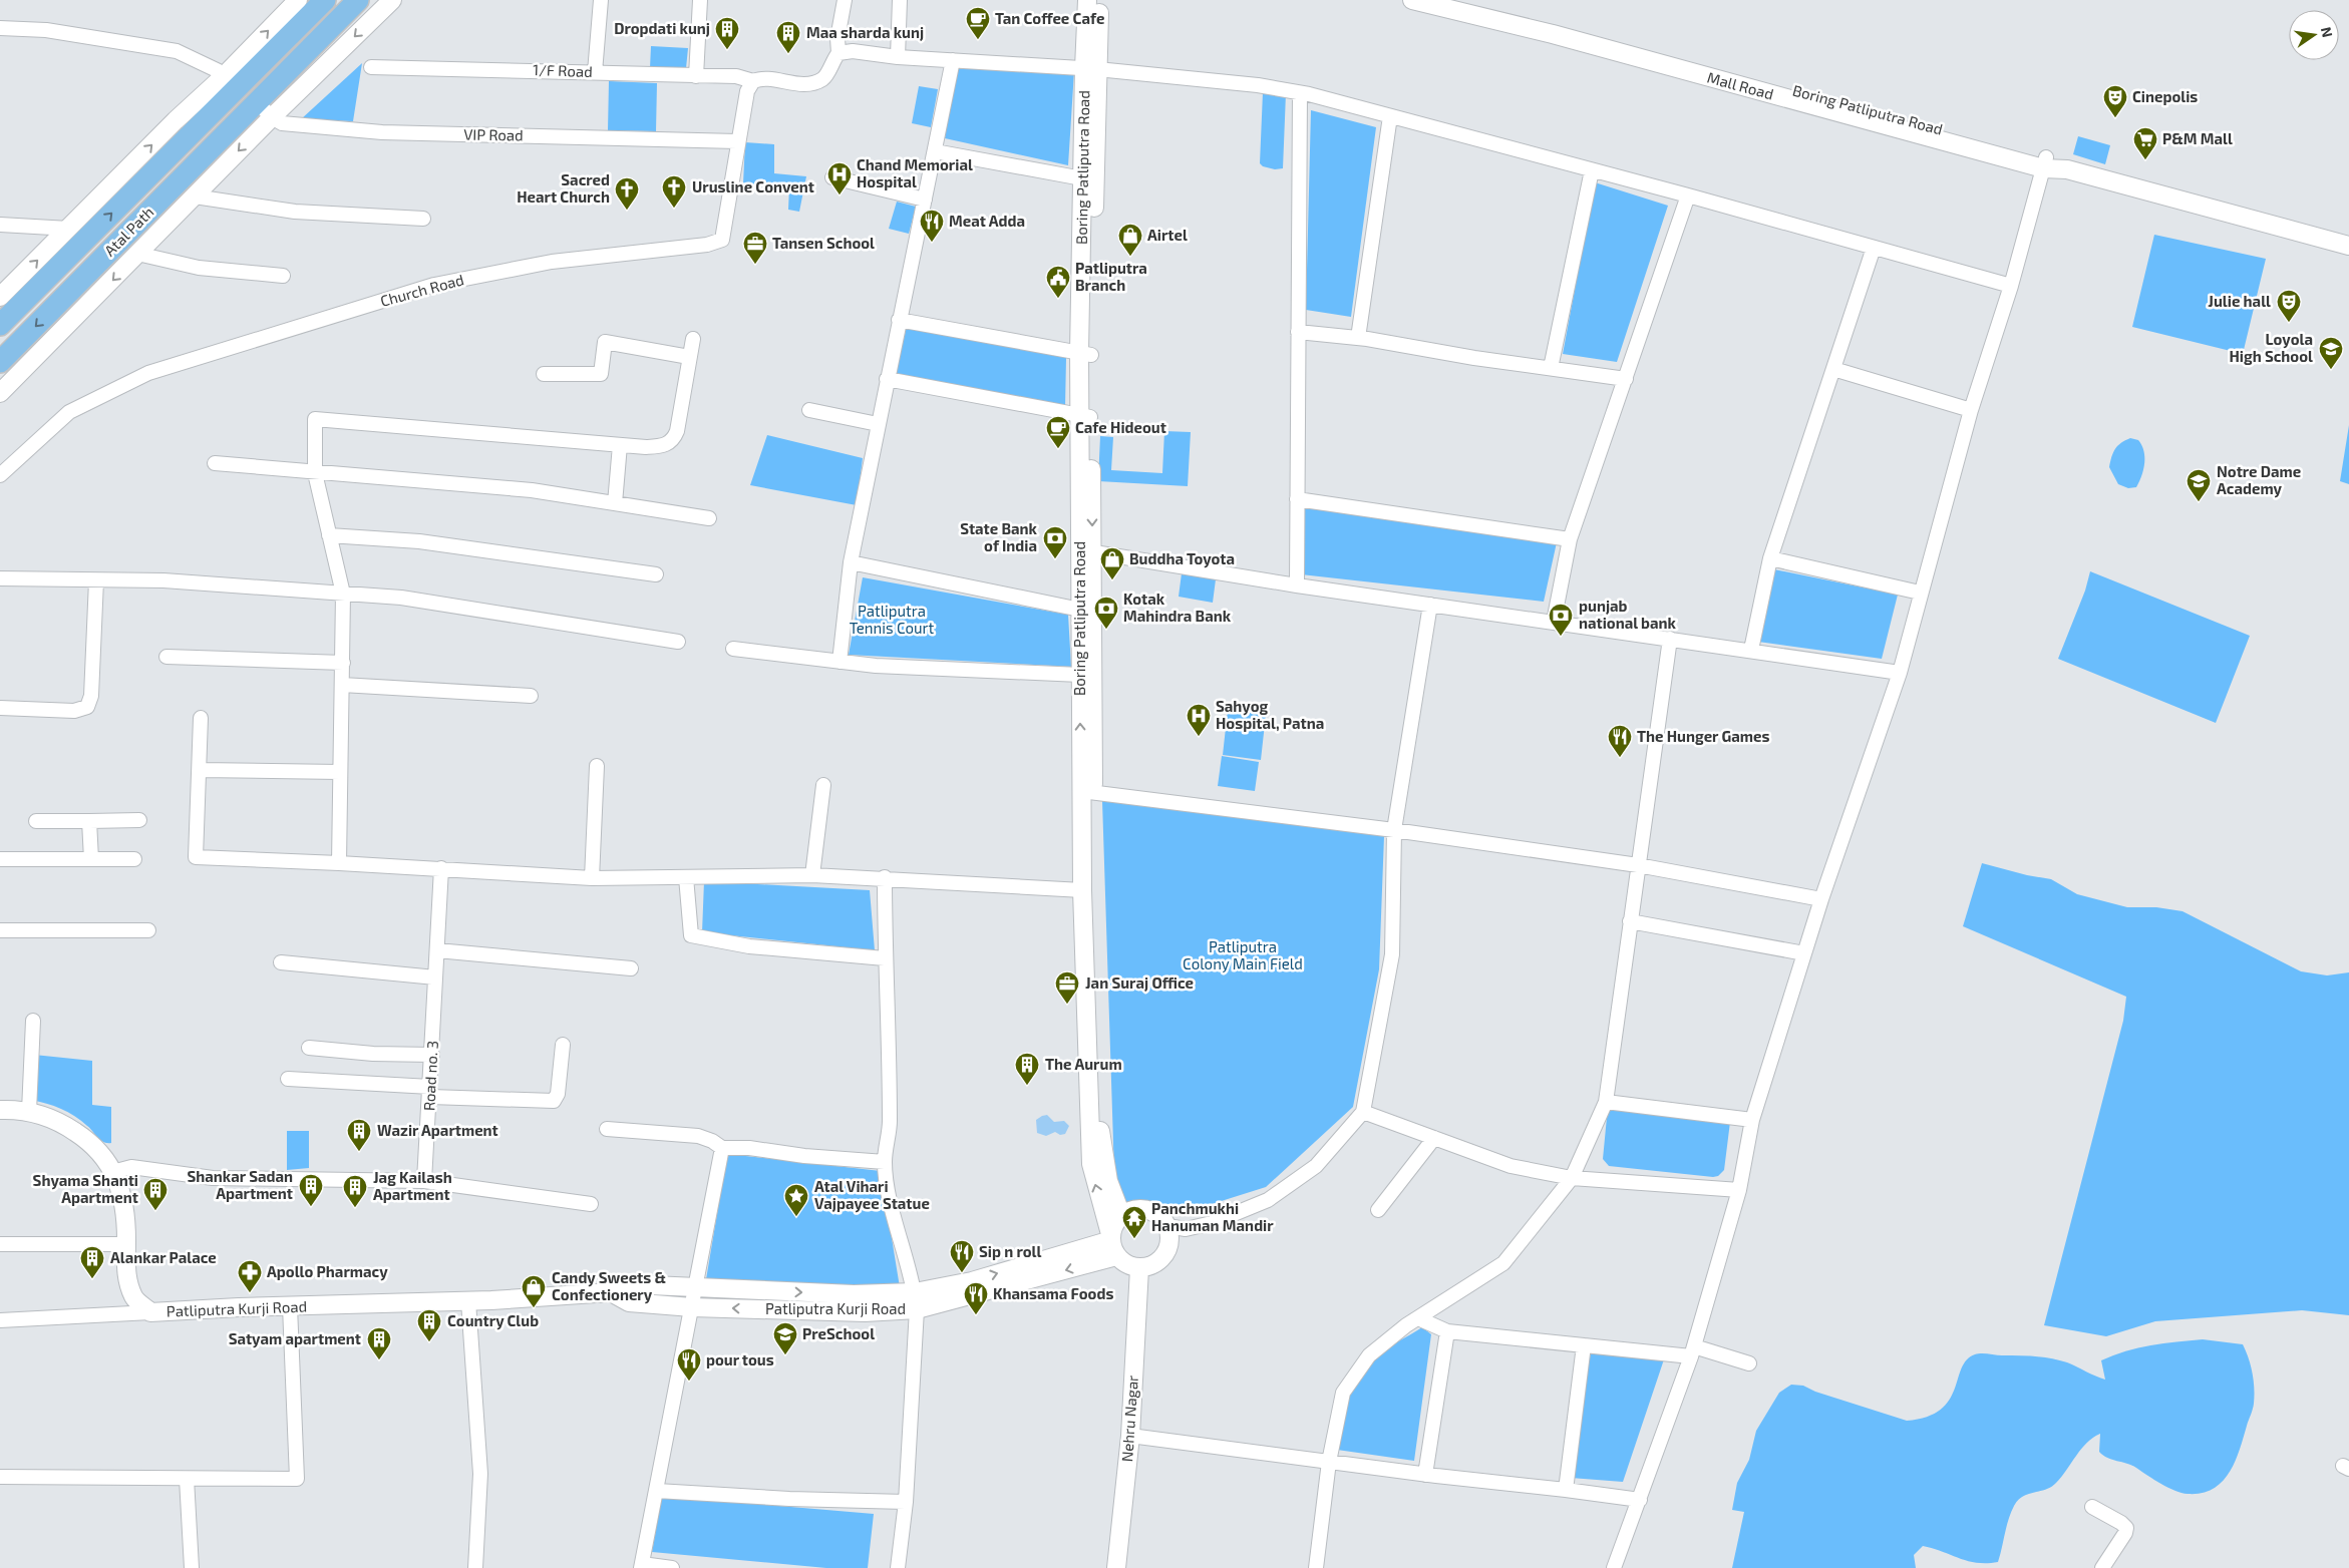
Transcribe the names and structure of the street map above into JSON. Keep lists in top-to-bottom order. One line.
{"streets":{"main road":["Atal Path"],"street":["1/F Road","Mall Road","Boring Patliputra Road","VIP Road","Church Road","Road no. 3","Patliputra Kurji Road","Nehru Nagar"]},"crossings":[["1/F Road","Church Road"],["Boring Patliputra Road","Patliputra Kurji Road"],["Boring Patliputra Road","Nehru Nagar"],["VIP Road","Atal Path"],["VIP Road","Church Road"],["Patliputra Kurji Road","Nehru Nagar"]],"parks":["Patliputra Tennis Court","Patliputra Colony Main Field"],"places":{"cafe":["Tan Coffee Cafe","Cafe Hideout"],"building":["Dropdati kunj","Maa sharda kunj","The Aurum","Wazir Apartment","Shankar Sadan Apartment","Jag Kailash Apartment","Shyama Shanti Apartment","Alankar Palace","Country Club","Satyam apartment"],"theatre":["Cinepolis","Julie hall"],"supermarket":["P&M Mall"],"hospital":["Chand Memorial Hospital","Sahyog Hospital, Patna"],"church":["Urusline Convent","Sacred Heart Church"],"restaurant":["Meat Adda","The Hunger Games","Sip n roll","Khansama Foods","pour tous"],"shop":["Airtel","Buddha Toyota","Candy Sweets & Confectionery"],"office":["Tansen School","Jan Suraj Office"],"public building":["Patliputra Branch"],"school or university":["Loyola High School","Notre Dame Academy","PreSchool"],"bank":["State Bank of India","Kotak Mahindra Bank","punjab national bank"],"place":["Atal Vihari Vajpayee Statue"],"temple":["Panchmukhi Hanuman Mandir"],"pharmacy":["Apollo Pharmacy"]},"north":"right"}
